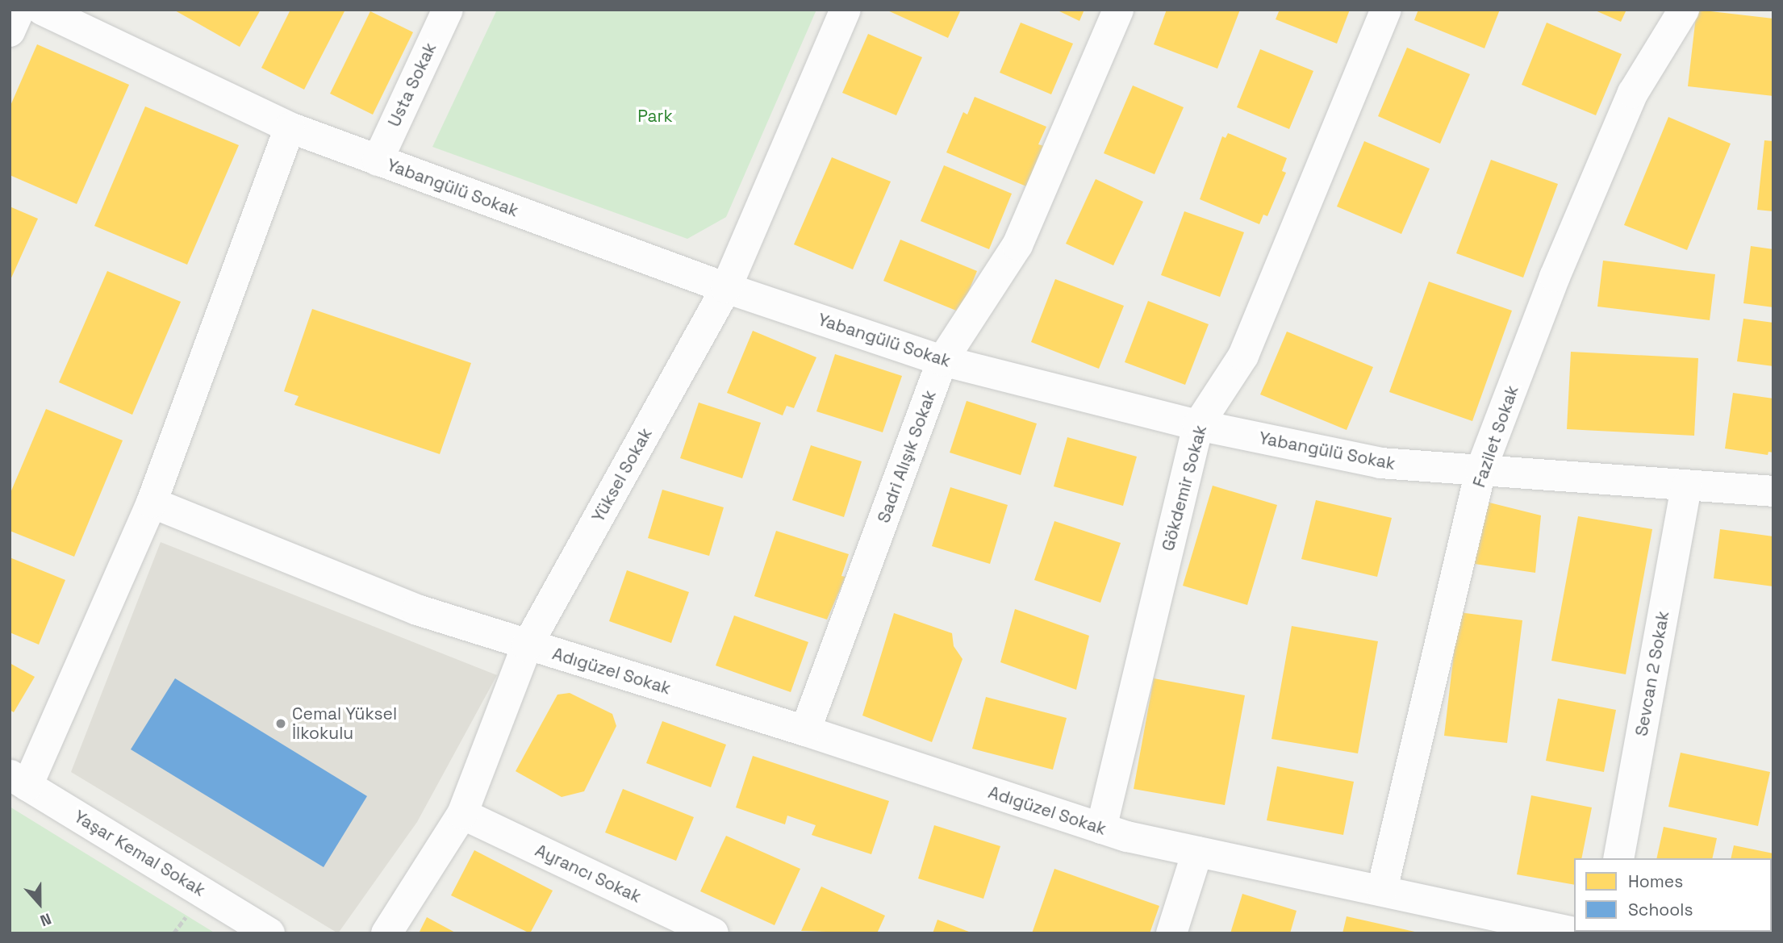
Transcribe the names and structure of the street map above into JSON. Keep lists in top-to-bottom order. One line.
{"streets":{"street":["Usta Sokak","Yabangülü Sokak","Fazilet Sokak","Sadri Alışık Sokak","Yüksel Sokak","Gökdemir Sokak","Adıgüzel Sokak","Sevcan 2 Sokak","Yaşar Kemal Sokak","Ayrancı Sokak"]},"crossings":[["Usta Sokak","Yabangülü Sokak"],["Yabangülü Sokak","Fazilet Sokak"],["Yabangülü Sokak","Sadri Alışık Sokak"],["Yabangülü Sokak","Yüksel Sokak"],["Yabangülü Sokak","Gökdemir Sokak"],["Yabangülü Sokak","Sevcan 2 Sokak"],["Fazilet Sokak","Adıgüzel Sokak"],["Sadri Alışık Sokak","Adıgüzel Sokak"],["Yüksel Sokak","Adıgüzel Sokak"],["Yüksel Sokak","Ayrancı Sokak"],["Gökdemir Sokak","Adıgüzel Sokak"]],"parks":["Park"],"places":["Cemal Yüksel İlkokulu"],"legend":["Homes","Schools"],"north":"bottom"}
